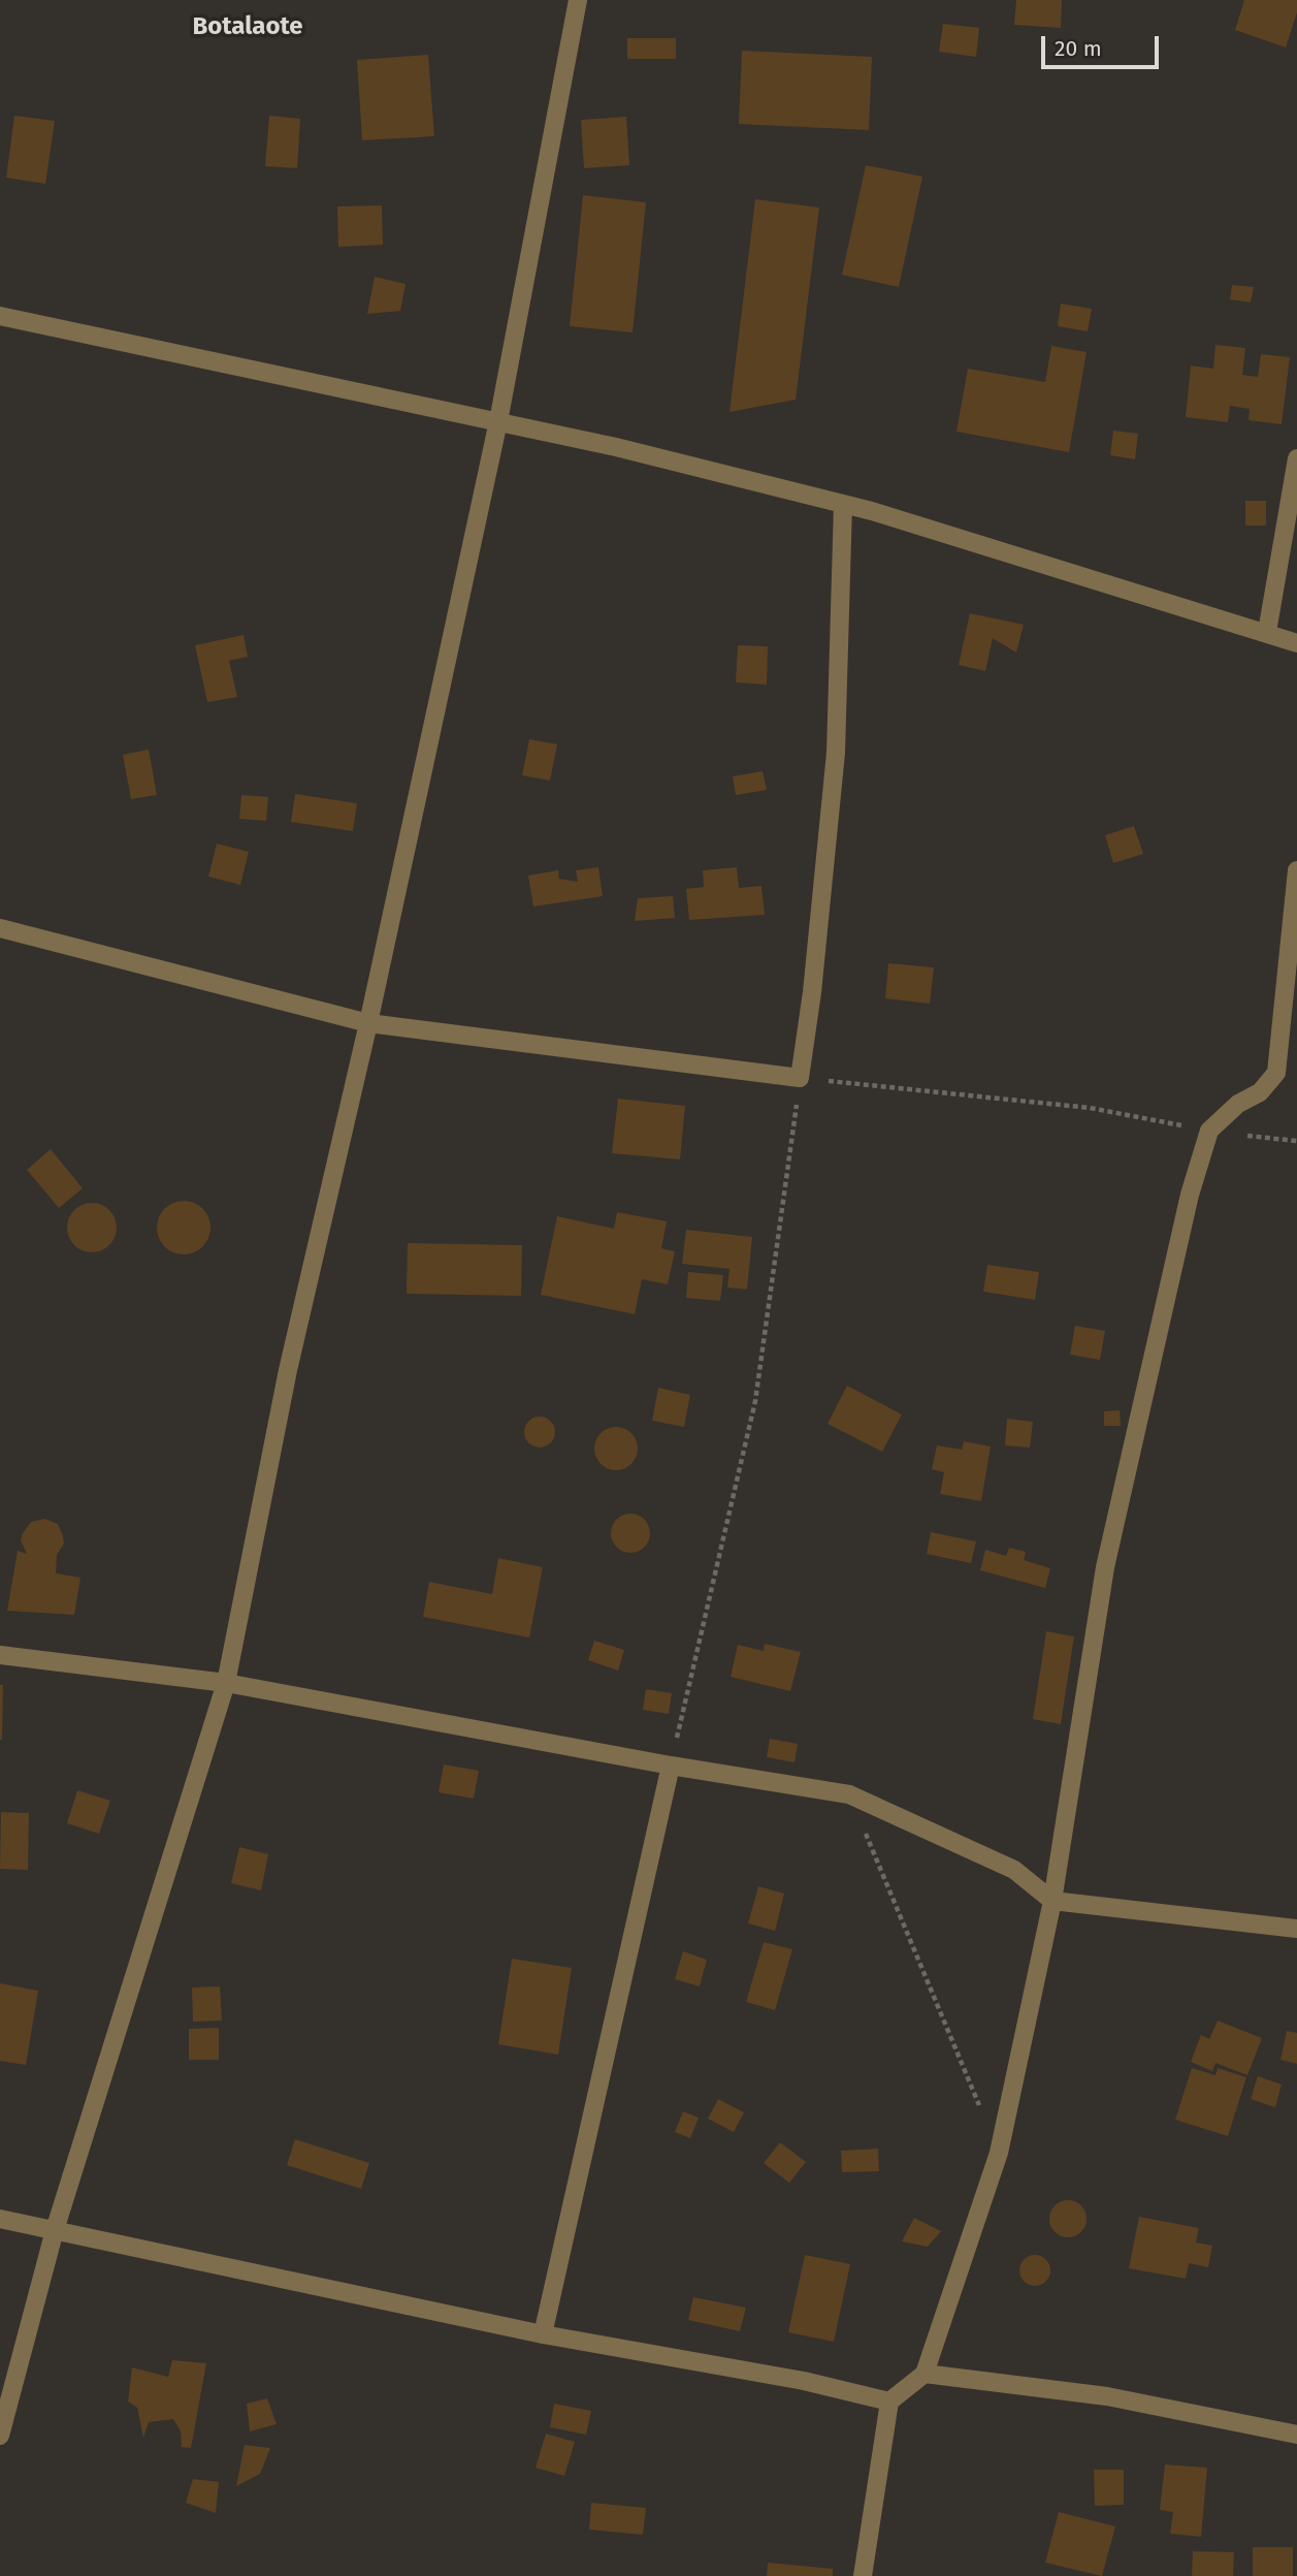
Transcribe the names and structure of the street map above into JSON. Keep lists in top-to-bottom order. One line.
{"districts":["Botalaote"],"scale_bar":"20 m"}
